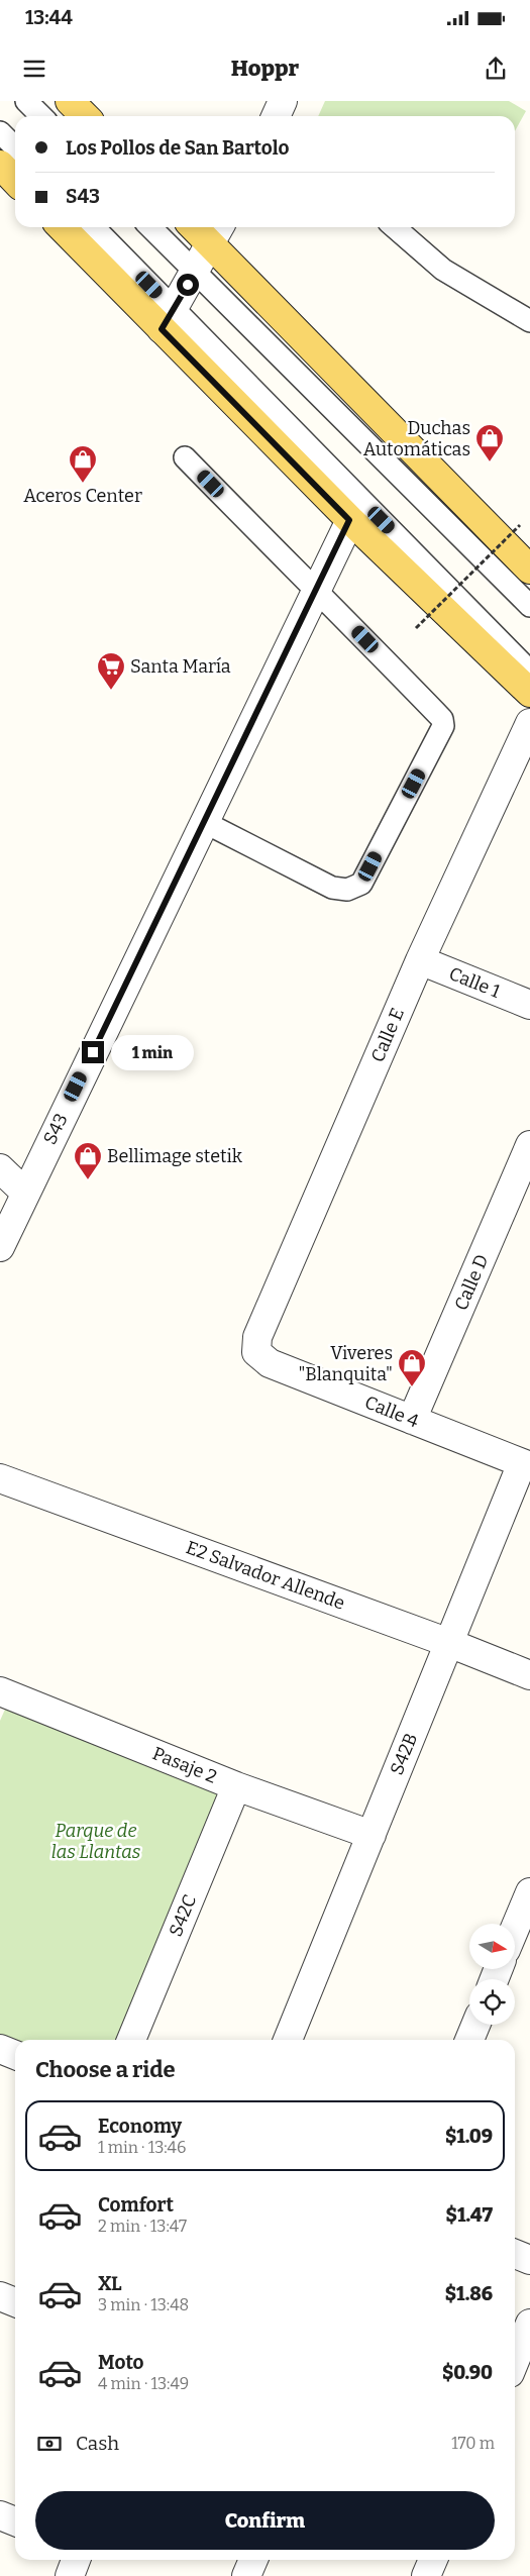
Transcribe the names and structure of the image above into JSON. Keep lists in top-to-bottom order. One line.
{"streets":{"street":["Calle 1","Calle E","S43","Calle D","Calle 4","E2 Salvador Allende","S42B","Pasaje 2","S42C"]},"crossings":[["Calle 1","Calle E"],["Calle E","Calle 4"],["Calle D","Calle 4"],["Calle 4","S42B"],["E2 Salvador Allende","S42B"],["S42B","Pasaje 2"],["Pasaje 2","S42C"]],"parks":["Parque de las Llantas"],"places":{"shop":["Duchas Automáticas","Aceros Center","Bellimage stetik","Viveres \"Blanquita\""],"supermarket":["Santa María"]},"north":"right","page":{"status":"13:44","header":"Hoppr","banner":["Los Pollos de San Bartolo","S43"],"bubble":"1 min","heading":"Choose a ride","list":[{"name":"Economy","note":"1 min · 13:46","value":"$1.09"},{"name":"Comfort","note":"2 min · 13:47","value":"$1.47"},{"name":"XL","note":"3 min · 13:48","value":"$1.86"},{"name":"Moto","note":"4 min · 13:49","value":"$0.90"}],"pay":["Cash","170 m"],"buttons":"Confirm"}}
